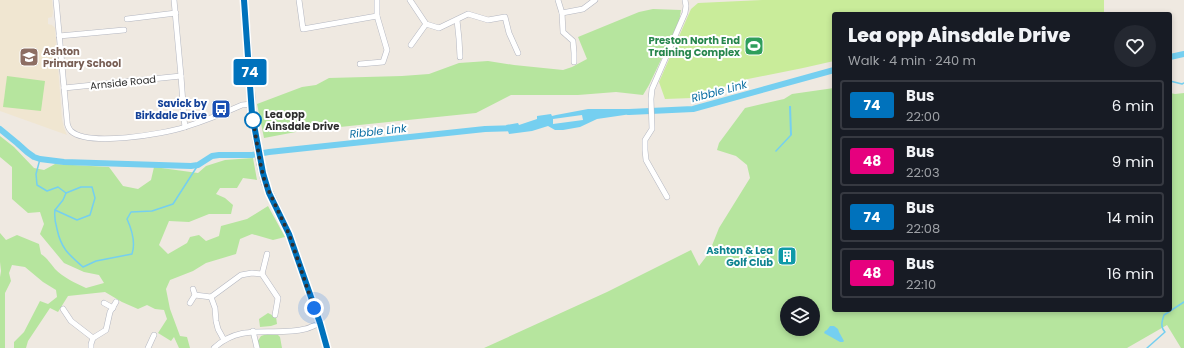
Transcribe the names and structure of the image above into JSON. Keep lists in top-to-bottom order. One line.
{"streets":{"street":["Arnside Road"]},"water":["Ribble Link"],"places":{"sports":["Preston North End Training Complex"],"school or university":["Ashton Primary School"],"bus stop":["Savick by Birkdale Drive"],"other":["Lea opp Ainsdale Drive"],"building":["Ashton & Lea Golf Club"]},"lines":["bus line 74"],"page":{"on_map":"74","heading":["Lea opp Ainsdale Drive","Walk · 4 min · 240 m"],"list":[{"mark":"74","name":"Bus","note":"22:00","value":"6 min"},{"mark":"48","name":"Bus","note":"22:03","value":"9 min"},{"mark":"74","name":"Bus","note":"22:08","value":"14 min"},{"mark":"48","name":"Bus","note":"22:10","value":"16 min"}]}}
